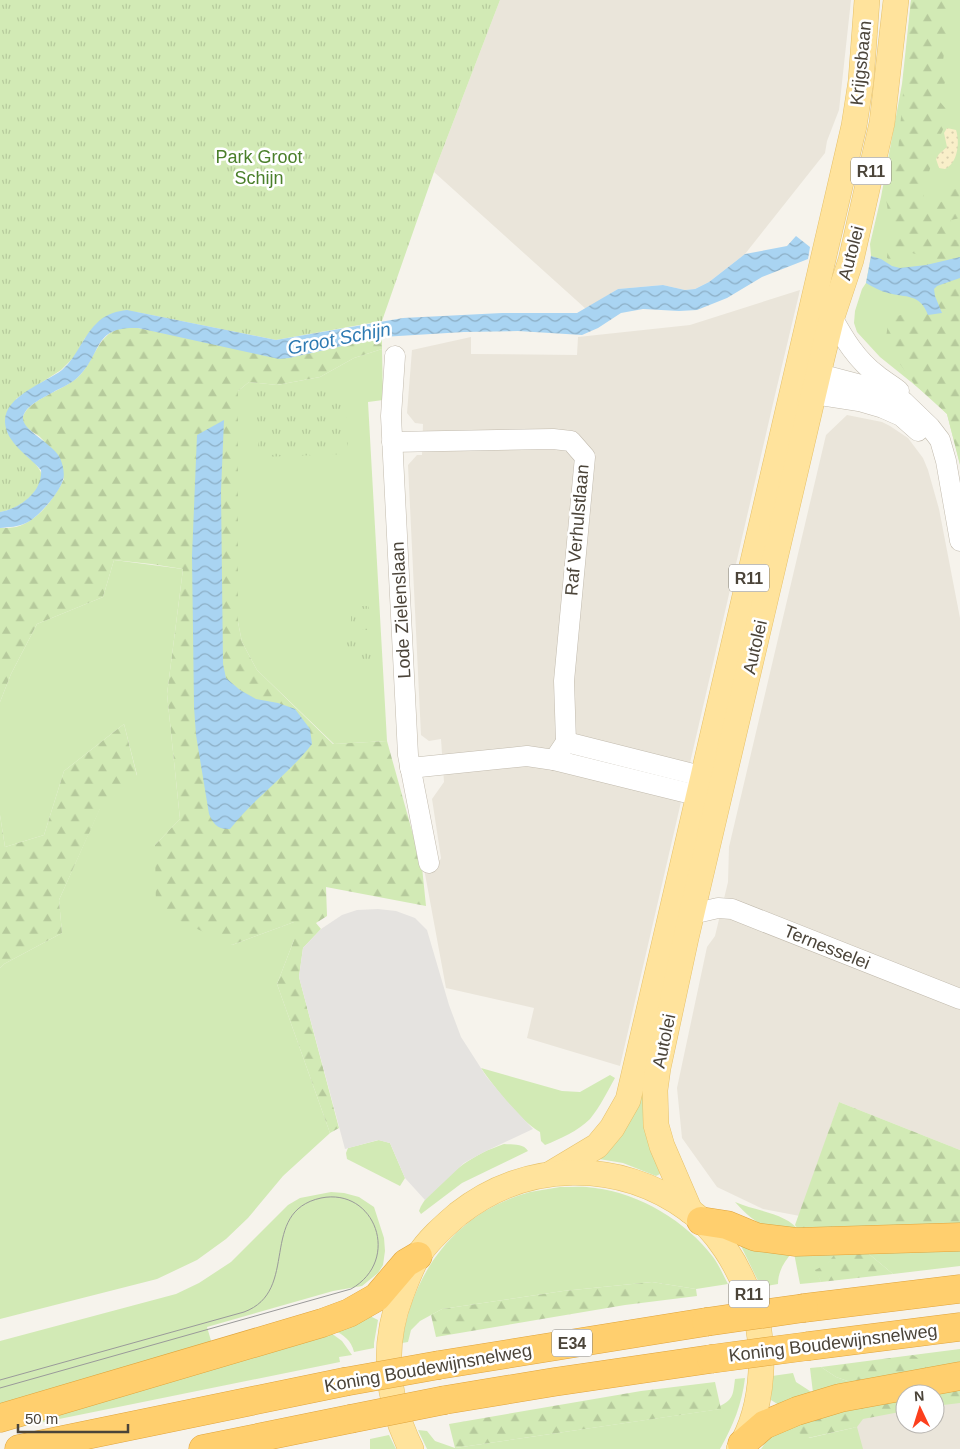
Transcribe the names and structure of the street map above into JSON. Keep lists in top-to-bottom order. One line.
{"streets":{"highway":["E34","Koning Boudewijnsnelweg"],"main road":["Krijgsbaan","R11","Autolei"],"street":["Raf Verhulstlaan","Lode Zielenslaan","Ternesselei"]},"crossings":[["Krijgsbaan","Autolei"],["Autolei","Ternesselei"],["Raf Verhulstlaan","Lode Zielenslaan"]],"water":["Groot Schijn"],"parks":["Park Groot Schijn"],"scale_bar":"50 m","north":"top"}
